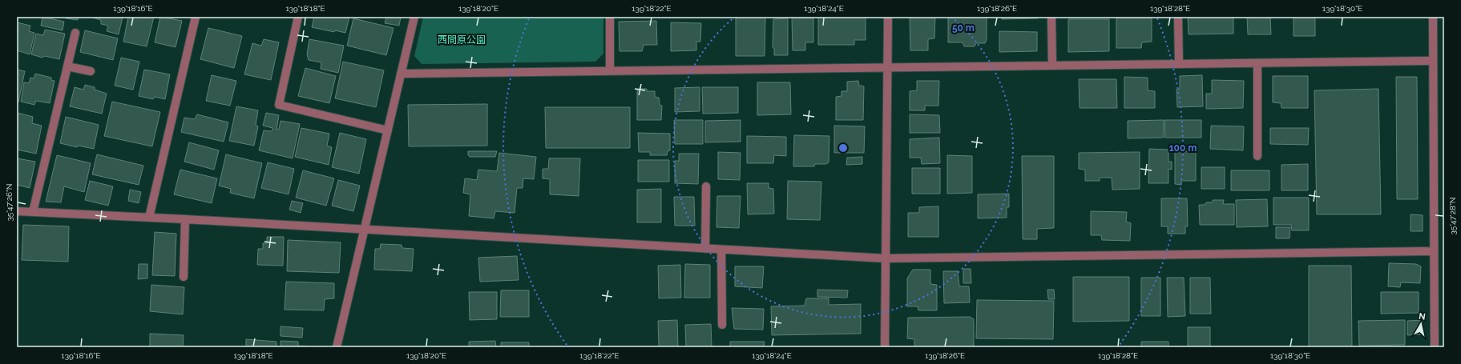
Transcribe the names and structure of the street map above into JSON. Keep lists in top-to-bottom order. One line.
{"parks":["西間原公園"],"north":"top","coordinates":["139°18'16\"E","139°18'18\"E","139°18'20\"E","139°18'22\"E","139°18'24\"E","139°18'26\"E","139°18'28\"E","139°18'30\"E","35°47'26\"N","35°47'28\"N"],"rings":["50 m","100 m"]}
